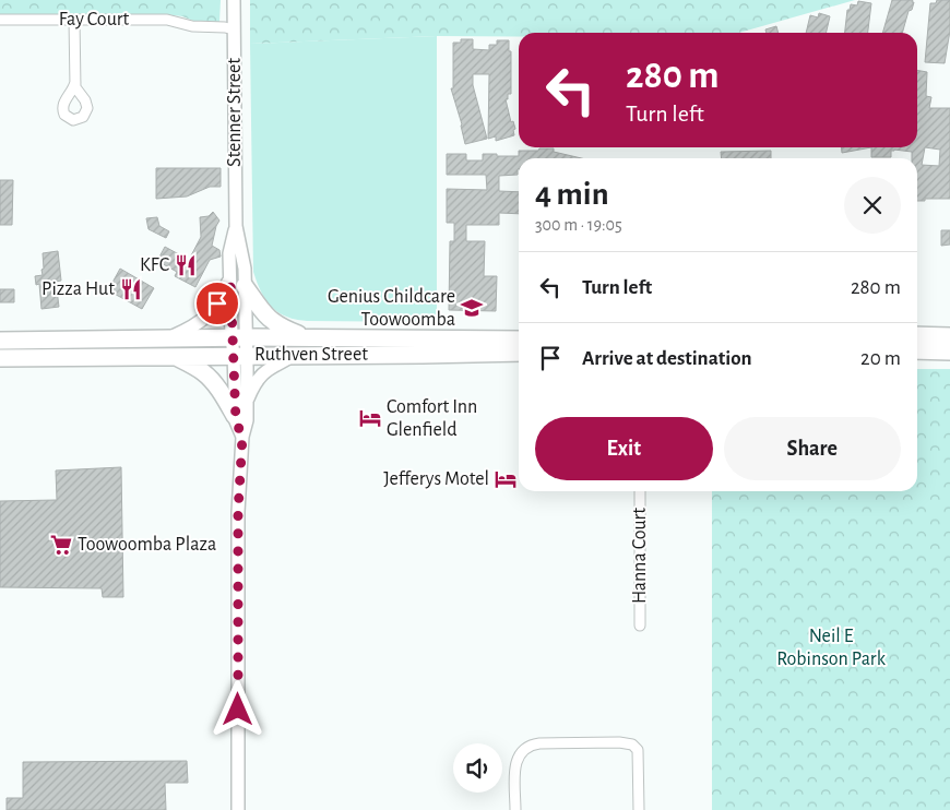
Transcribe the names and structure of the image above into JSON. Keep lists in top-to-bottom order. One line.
{"streets":{"highway":["Ruthven Street"],"main road":["Stenner Street"],"street":["Fay Court","Hanna Court"]},"crossings":[["Fay Court","Stenner Street"],["Stenner Street","Ruthven Street"]],"parks":["Neil E Robinson Park"],"places":{"restaurant":["KFC","Pizza Hut"],"school or university":["Genius Childcare Toowoomba"],"hotel":["Comfort Inn Glenfield","Jefferys Motel"],"supermarket":["Toowoomba Plaza"]},"page":{"turn":["280 m","Turn left"],"heading":["4 min","300 m · 19:05"],"list":[{"name":"Turn left","value":"280 m"},{"name":"Arrive at destination","value":"20 m"}],"buttons":["Exit","Share"]}}
